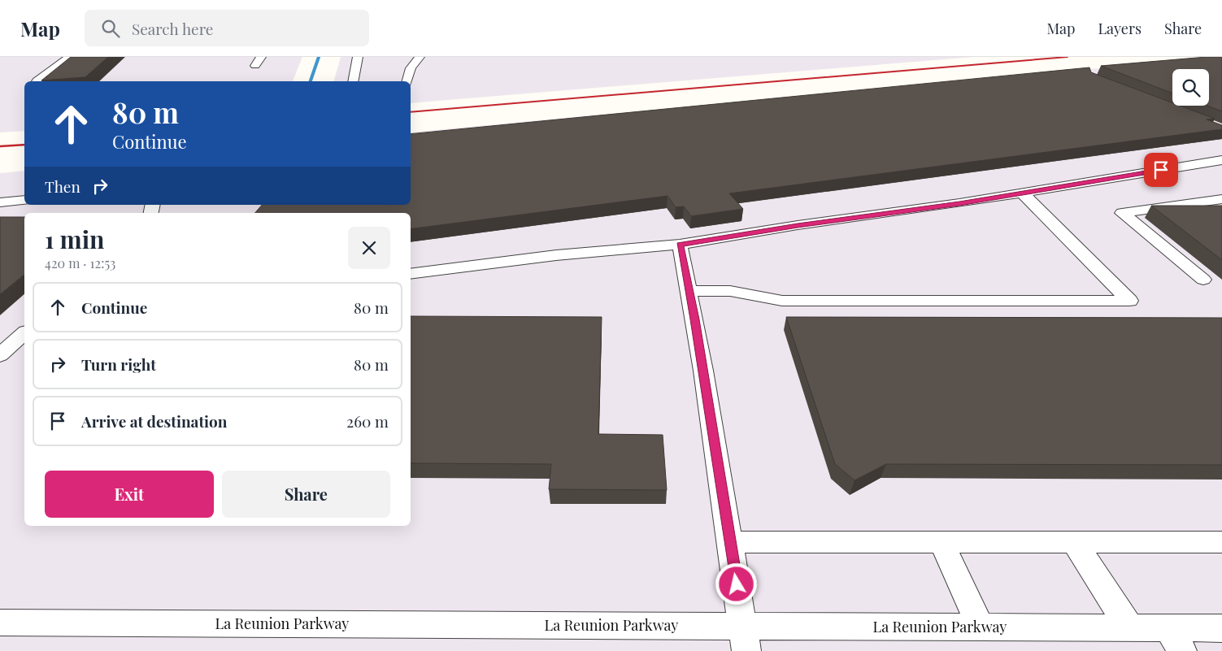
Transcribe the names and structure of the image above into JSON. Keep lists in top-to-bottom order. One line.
{"streets":{"street":["La Reunion Parkway"]},"page":{"header":"Map","search":"Search here","nav":["Map","Layers","Share"],"turn":["80 m","Continue"],"then":"Then","heading":["1 min","420 m · 12:53"],"list":[{"name":"Continue","value":"80 m"},{"name":"Turn right","value":"80 m"},{"name":"Arrive at destination","value":"260 m"}],"buttons":["Exit","Share"]}}
